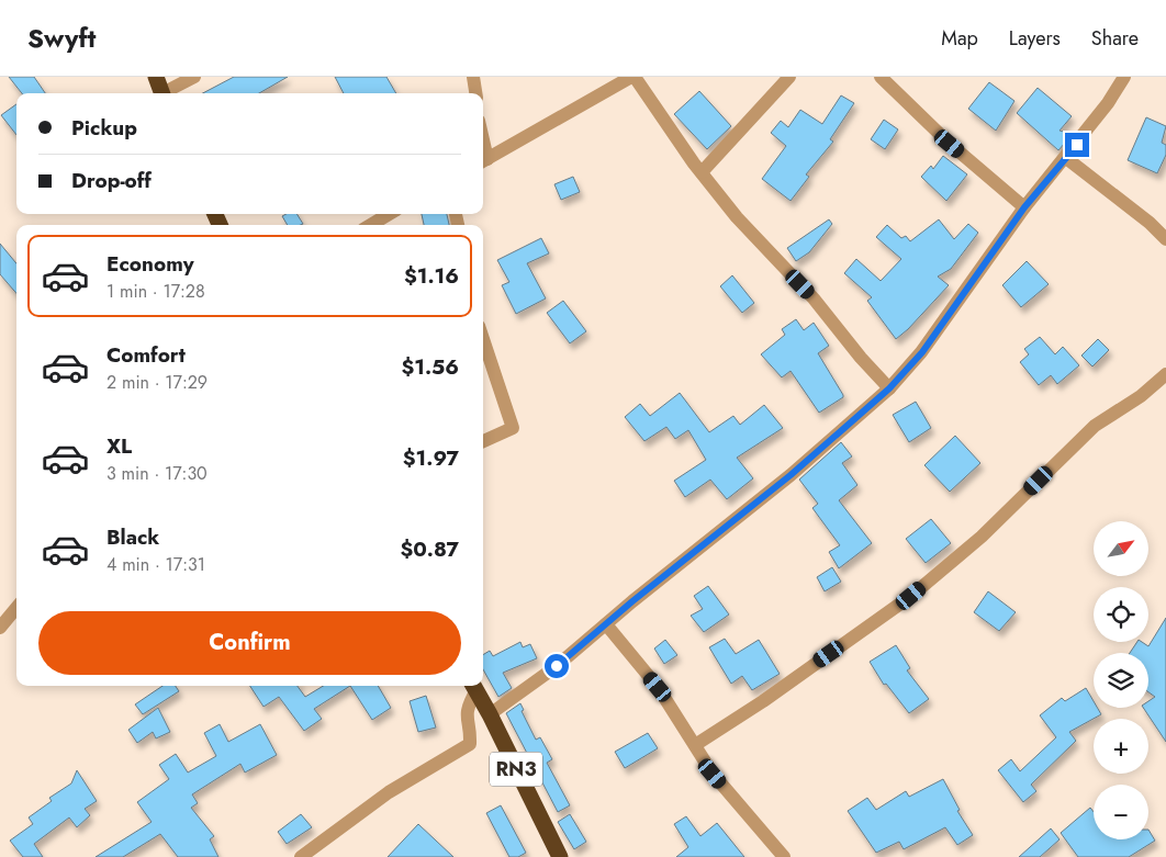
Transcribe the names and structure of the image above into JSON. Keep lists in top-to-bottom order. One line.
{"streets":{"highway":["RN3"]},"north":"top right","page":{"header":"Swyft","nav":["Map","Layers","Share"],"banner":["Pickup","Drop-off"],"list":[{"name":"Economy","note":"1 min · 17:28","value":"$1.16"},{"name":"Comfort","note":"2 min · 17:29","value":"$1.56"},{"name":"XL","note":"3 min · 17:30","value":"$1.97"},{"name":"Black","note":"4 min · 17:31","value":"$0.87"}],"map_buttons":["+","−"],"buttons":"Confirm"}}
